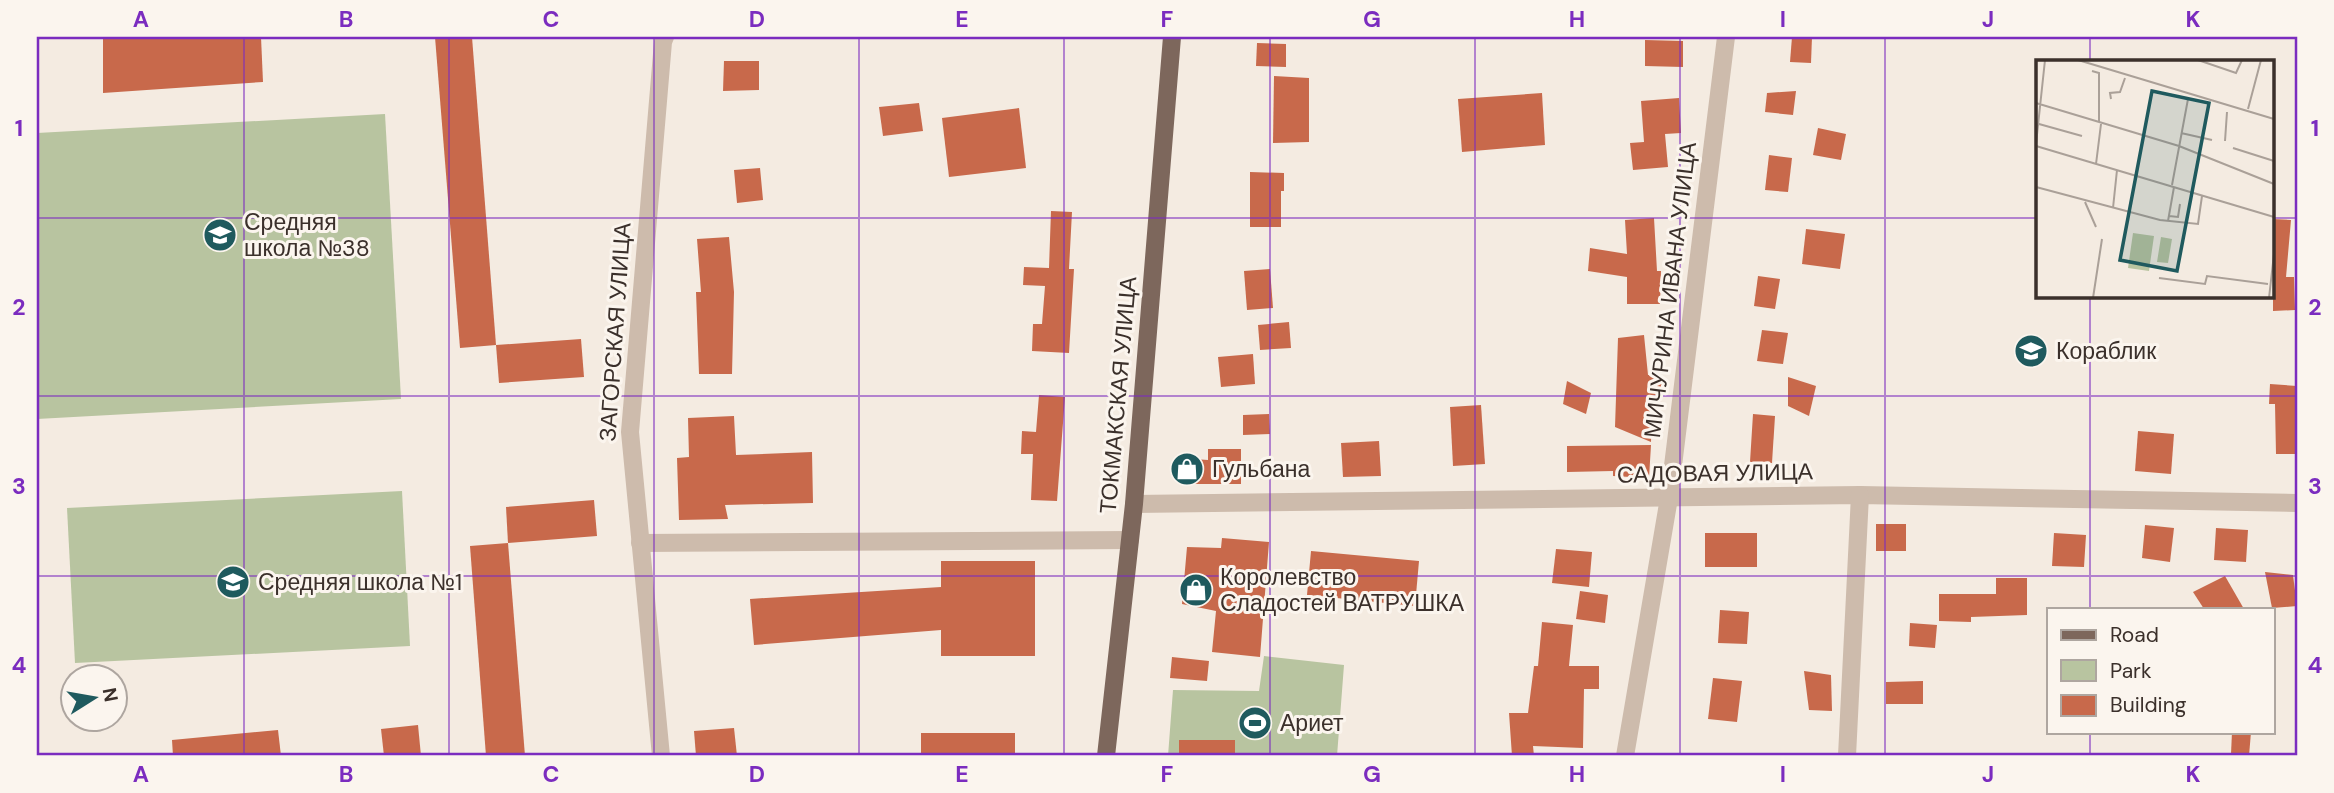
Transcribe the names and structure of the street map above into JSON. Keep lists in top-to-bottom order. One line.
{"streets":{"main road":["ТОКМАКСКАЯ УЛИЦА"],"street":["МИЧУРИНА ИВАНА УЛИЦА","ЗАГОРСКАЯ УЛИЦА","САДОВАЯ УЛИЦА"]},"crossings":[["МИЧУРИНА ИВАНА УЛИЦА","САДОВАЯ УЛИЦА"],["ТОКМАКСКАЯ УЛИЦА","САДОВАЯ УЛИЦА"]],"places":{"school or university":["Средняя школа №38","Кораблик","Средняя школа №1"],"shop":["Гульбана","Королевство Сладостей ВАТРУШКА"],"sports":["Ариет"]},"legend":["Road","Park","Building"],"north":"right","grid":{"columns":["A","B","C","D","E","F","G","H","I","J","K"],"rows":["1","2","3","4"]}}
